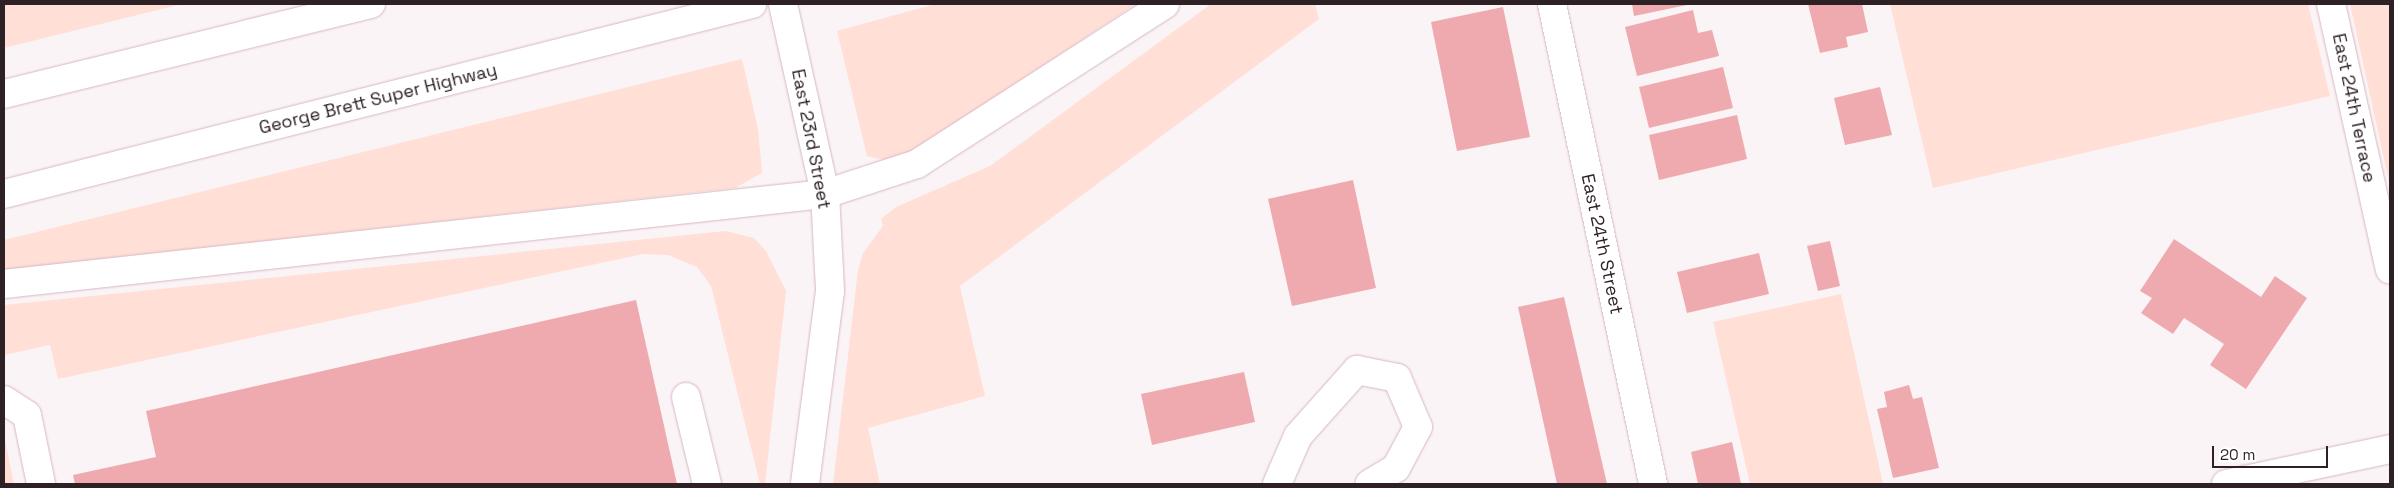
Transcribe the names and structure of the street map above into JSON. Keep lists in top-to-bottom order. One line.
{"streets":{"main road":["George Brett Super Highway","East 24th Terrace","East 23rd Street","East 24th Street"]},"scale_bar":"20 m"}
